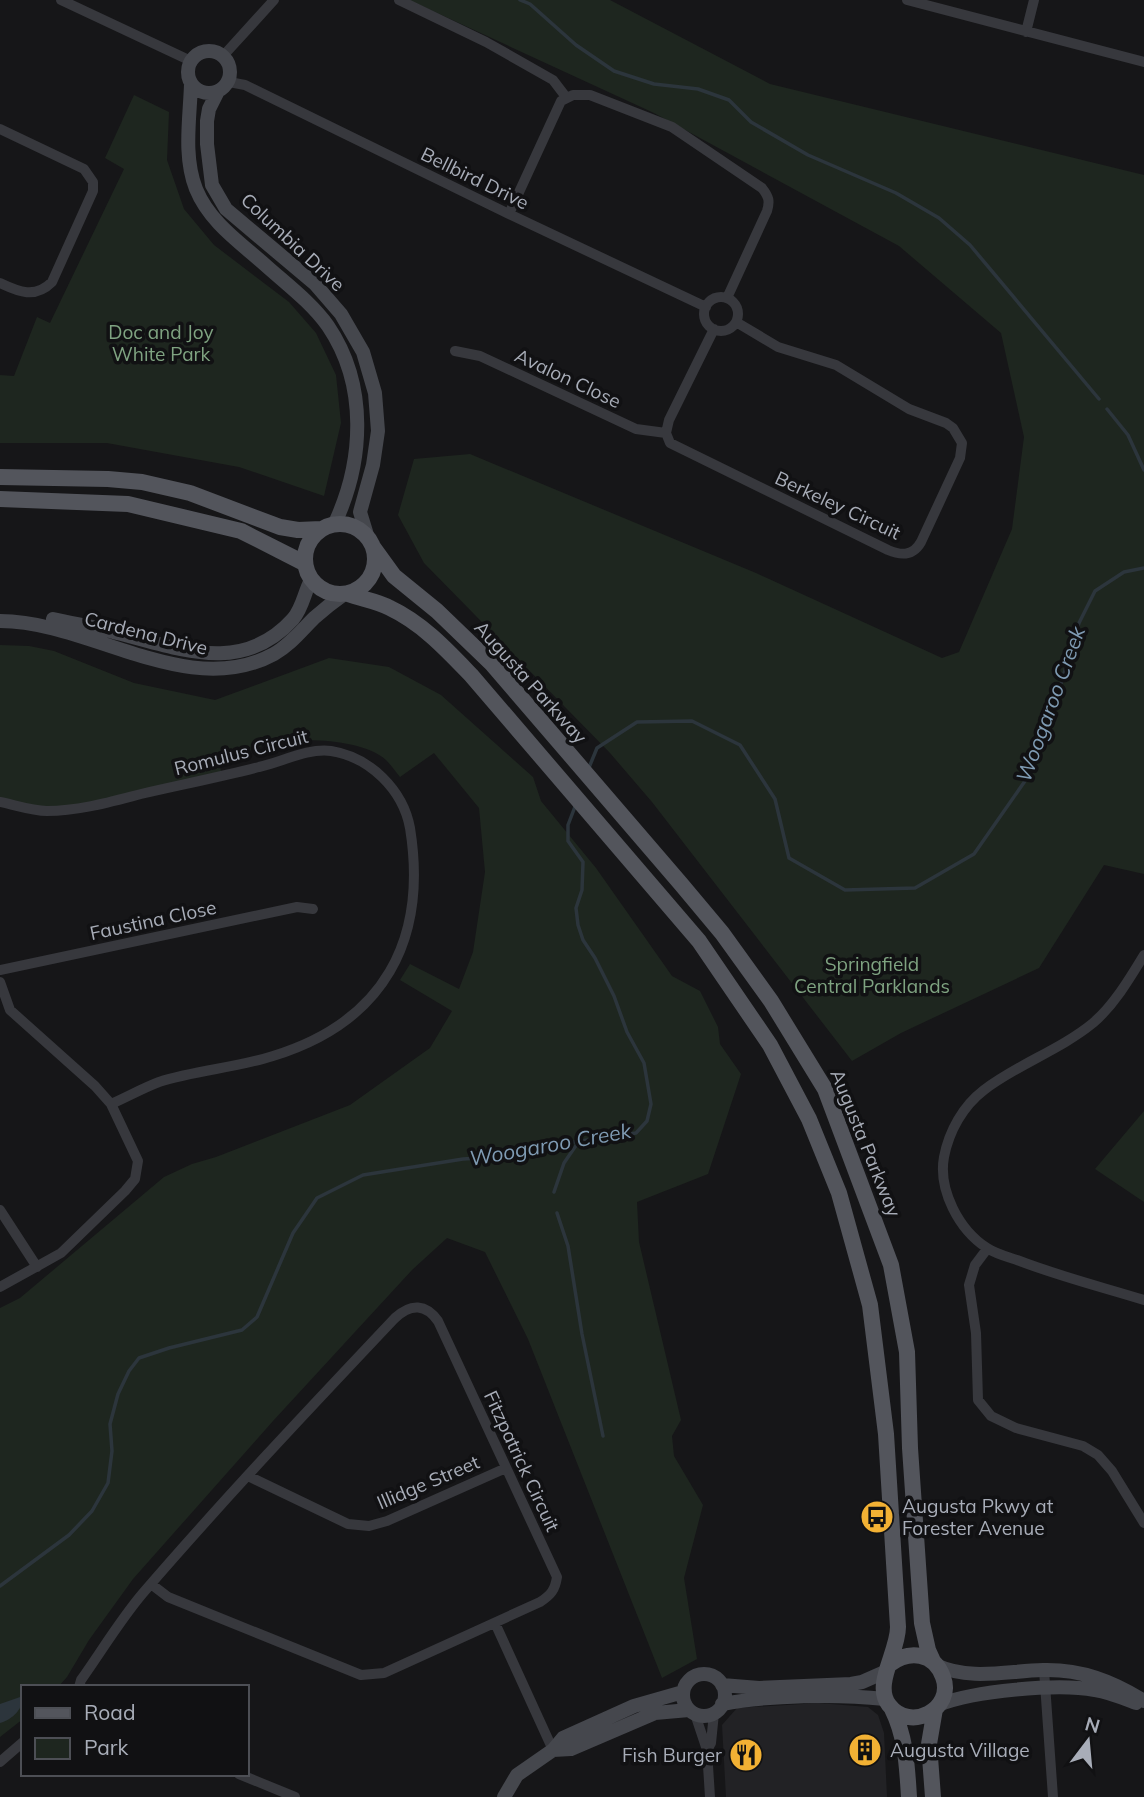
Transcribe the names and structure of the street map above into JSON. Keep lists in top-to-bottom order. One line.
{"streets":{"main road":["Augusta Parkway"],"street":["Bellbird Drive","Columbia Drive","Avalon Close","Berkeley Circuit","Cardena Drive","Romulus Circuit","Faustina Close","Fitzpatrick Circuit","Illidge Street"]},"crossings":[["Bellbird Drive","Columbia Drive"],["Bellbird Drive","Berkeley Circuit"],["Columbia Drive","Cardena Drive"],["Columbia Drive","Augusta Parkway"],["Avalon Close","Berkeley Circuit"],["Cardena Drive","Augusta Parkway"],["Fitzpatrick Circuit","Illidge Street"]],"water":["Woogaroo Creek"],"parks":["Doc and Joy White Park","Springfield Central Parklands"],"places":{"bus stop":["Augusta Pkwy at Forester Avenue"],"building":["Augusta Village"],"restaurant":["Fish Burger"]},"legend":["Road","Park"],"north":"top"}
